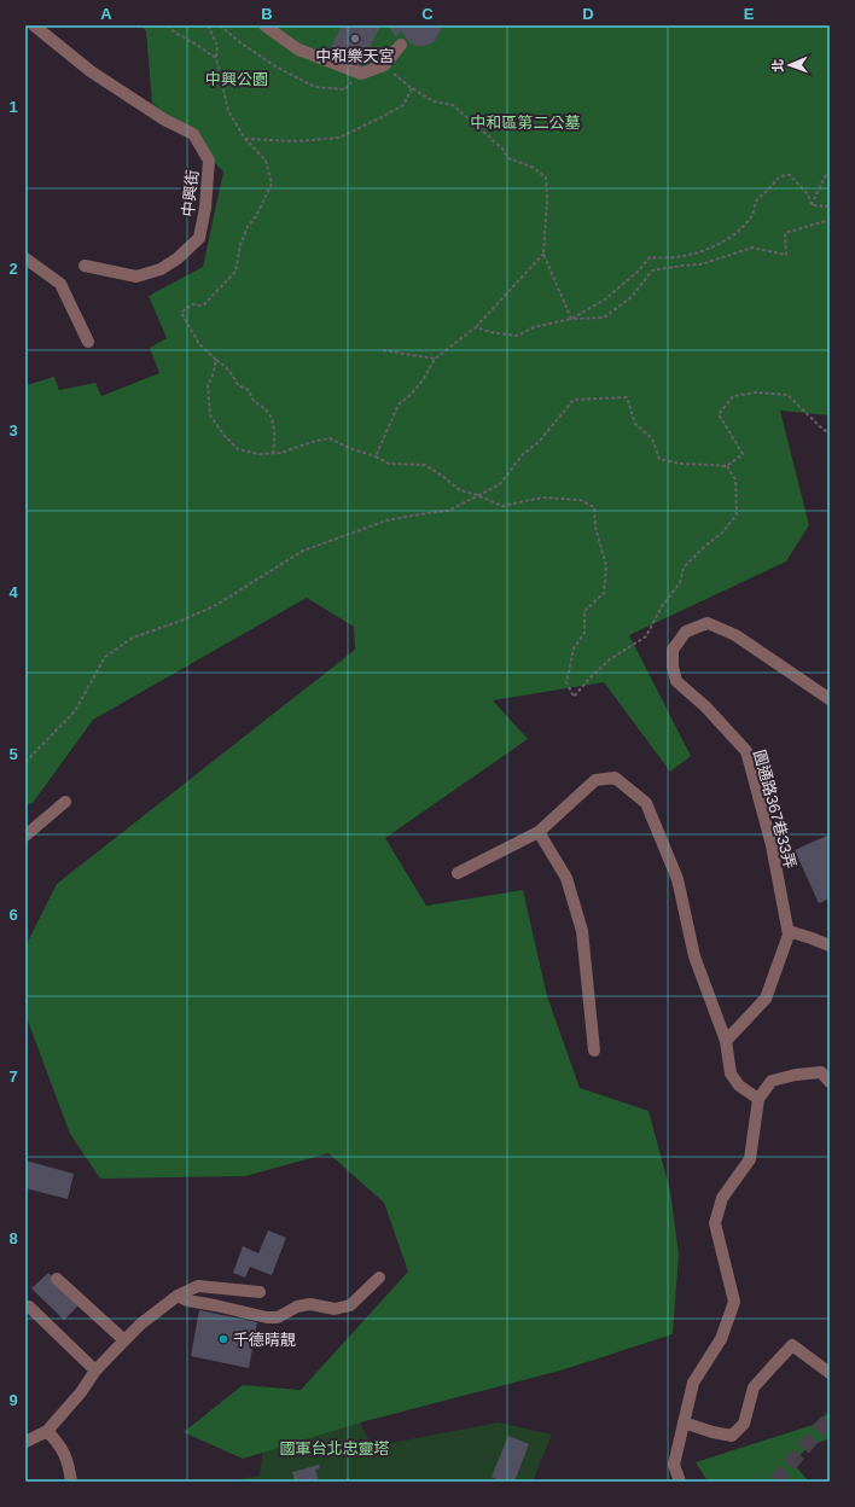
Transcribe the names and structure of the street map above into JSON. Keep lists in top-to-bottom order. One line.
{"streets":{"street":["中興街","圓通路367巷33弄"]},"parks":["中興公園","中和區第二公墓","國軍台北忠靈塔"],"places":["中和樂天宮","千德晴靚"],"north":"left","grid":{"columns":["A","B","C","D","E"],"rows":["1","2","3","4","5","6","7","8","9"]}}
